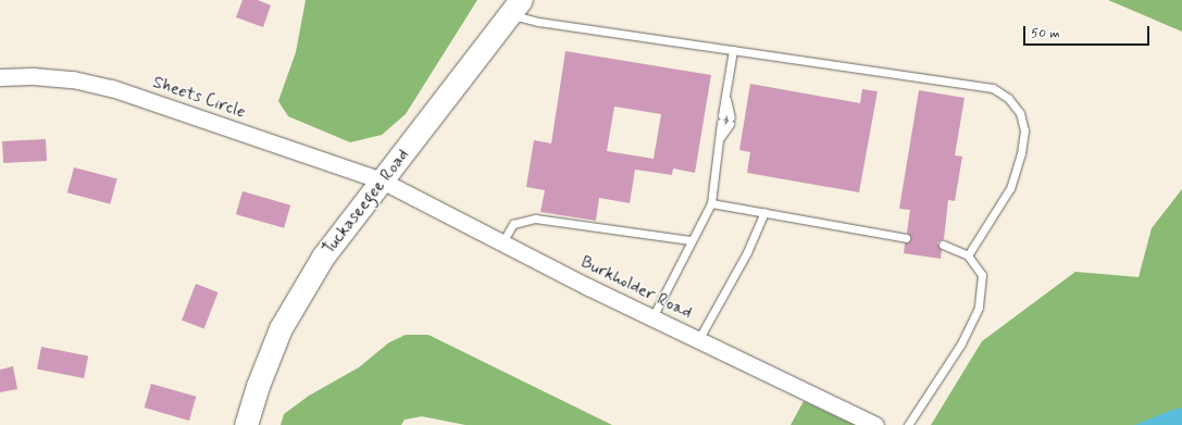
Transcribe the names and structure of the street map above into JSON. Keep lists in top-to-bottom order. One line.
{"streets":{"street":["Sheets Circle","Tuckaseegee Road","Burkholder Road"]},"crossings":[["Sheets Circle","Tuckaseegee Road"],["Sheets Circle","Burkholder Road"],["Tuckaseegee Road","Burkholder Road"]],"scale_bar":"50 m"}
